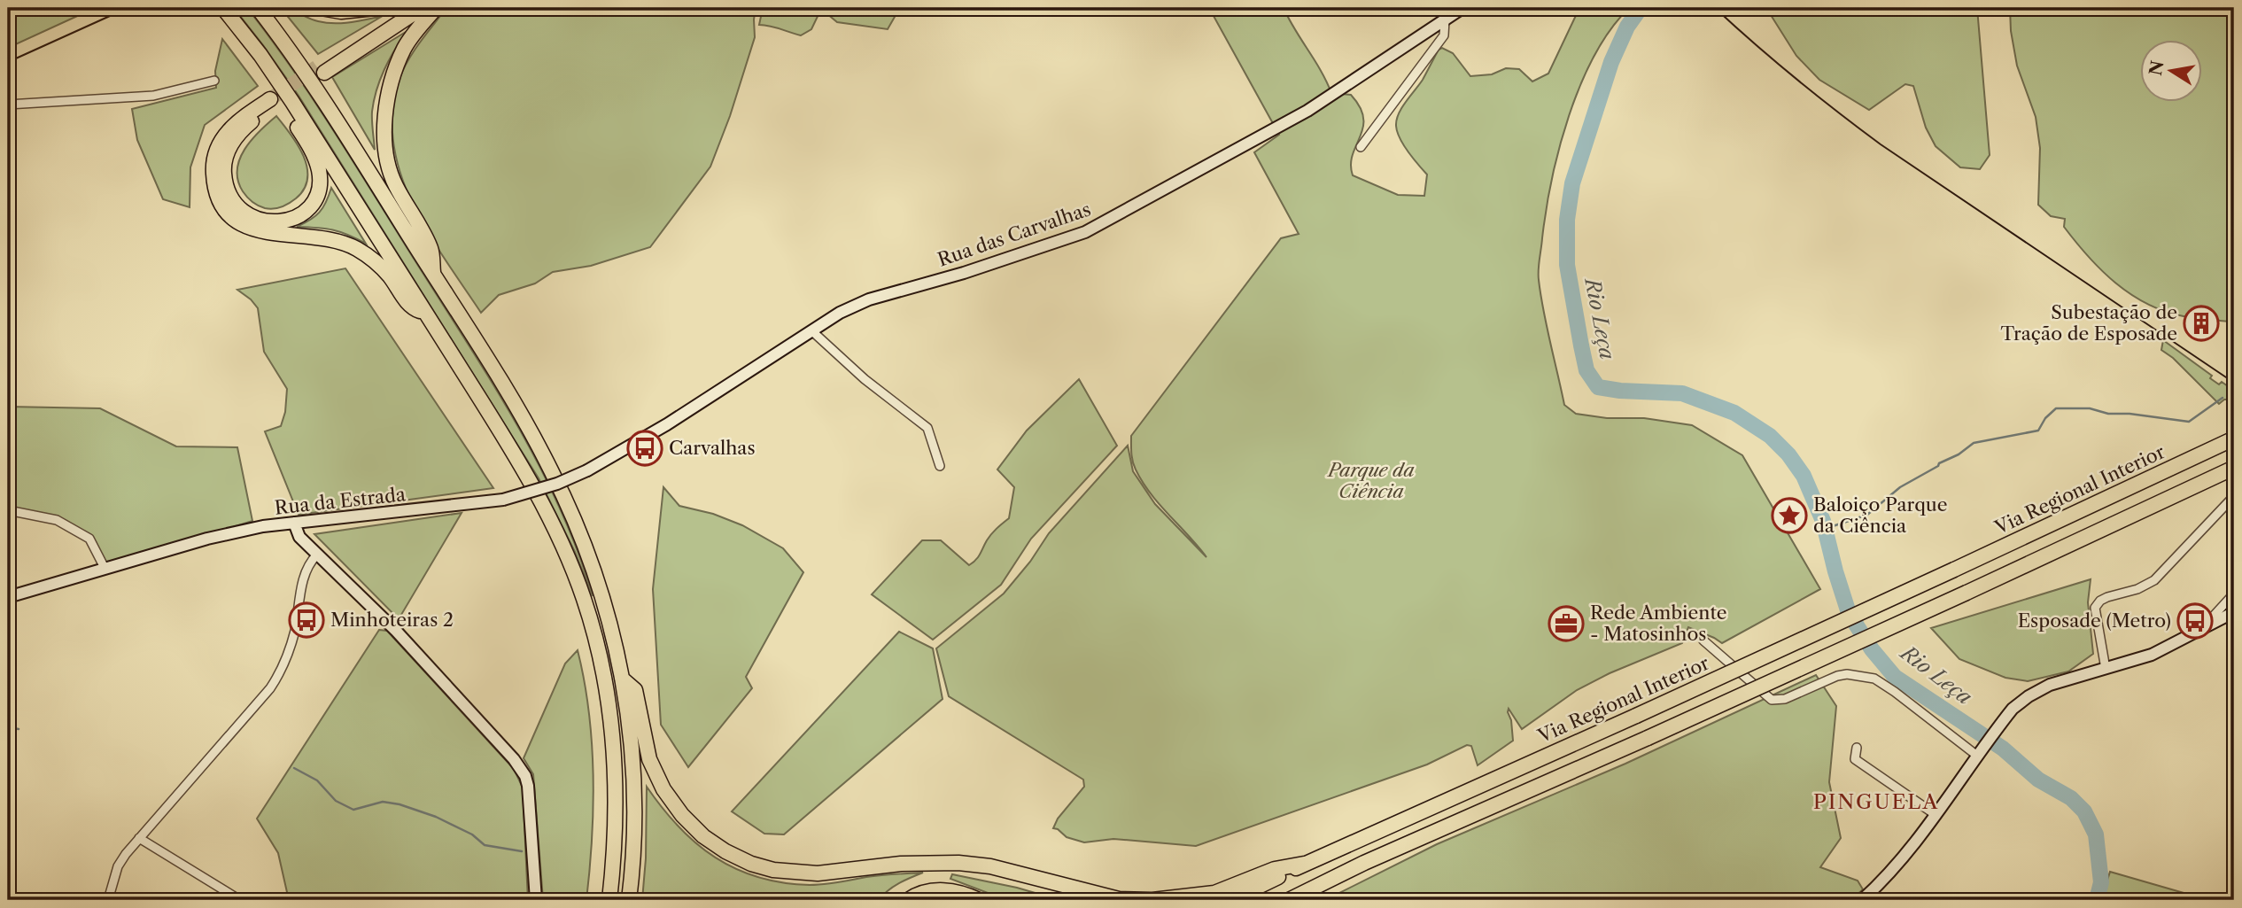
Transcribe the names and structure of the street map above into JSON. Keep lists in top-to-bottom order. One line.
{"streets":{"highway":["Via Regional Interior"],"street":["Rua das Carvalhas","Rua da Estrada"]},"crossings":[["Rua das Carvalhas","Rua da Estrada"]],"districts":["PINGUELA"],"water":["Rio Leça"],"parks":["Parque da Ciência"],"places":{"building":["Subestação de Tração de Esposade"],"bus stop":["Carvalhas","Minhoteiras 2","Esposade (Metro)"],"place":["Baloiço Parque da Ciência"],"office":["Rede Ambiente - Matosinhos"]},"north":"left"}
